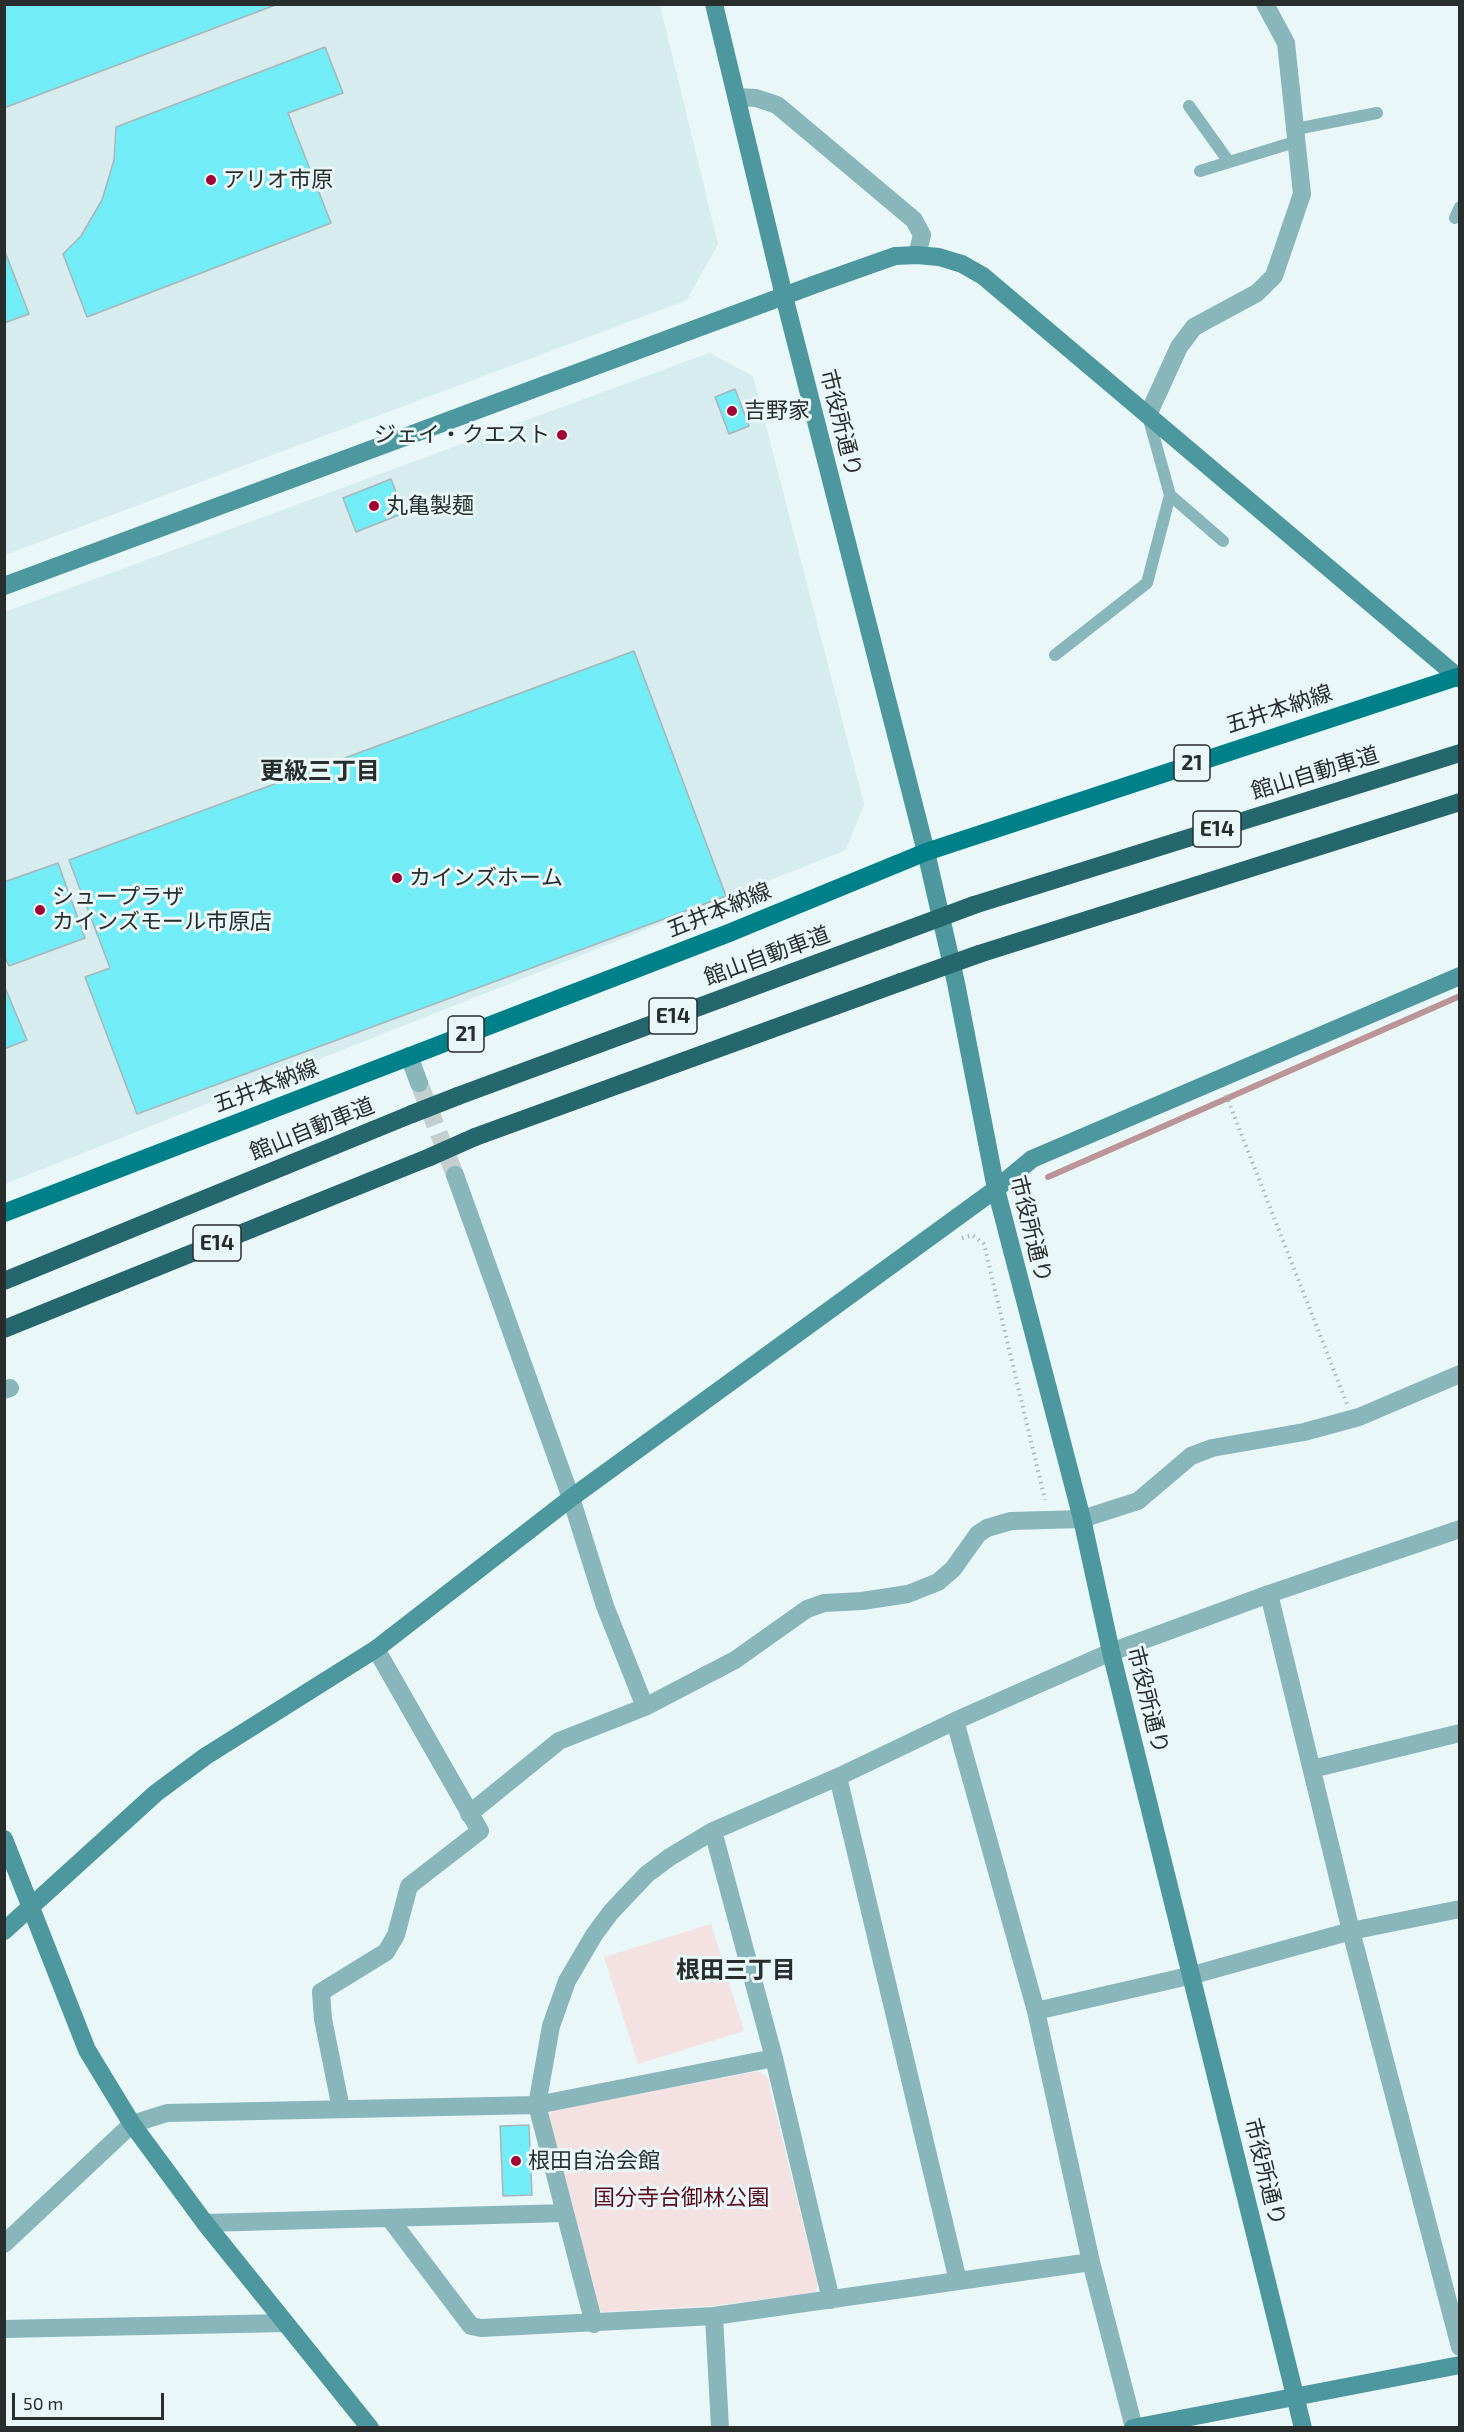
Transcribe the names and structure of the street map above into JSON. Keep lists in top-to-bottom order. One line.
{"streets":{"highway":["館山自動車道","E14"],"main road":["五井本納線","21"],"street":["市役所通り"]},"crossings":[["市役所通り","五井本納線"]],"districts":["更級三丁目","根田三丁目"],"parks":["国分寺台御林公園"],"places":["アリオ市原","吉野家","ジェイ・クエスト","丸亀製麺","カインズホーム","シュープラザ カインズモール市原店","根田自治会館"],"scale_bar":"50 m"}
